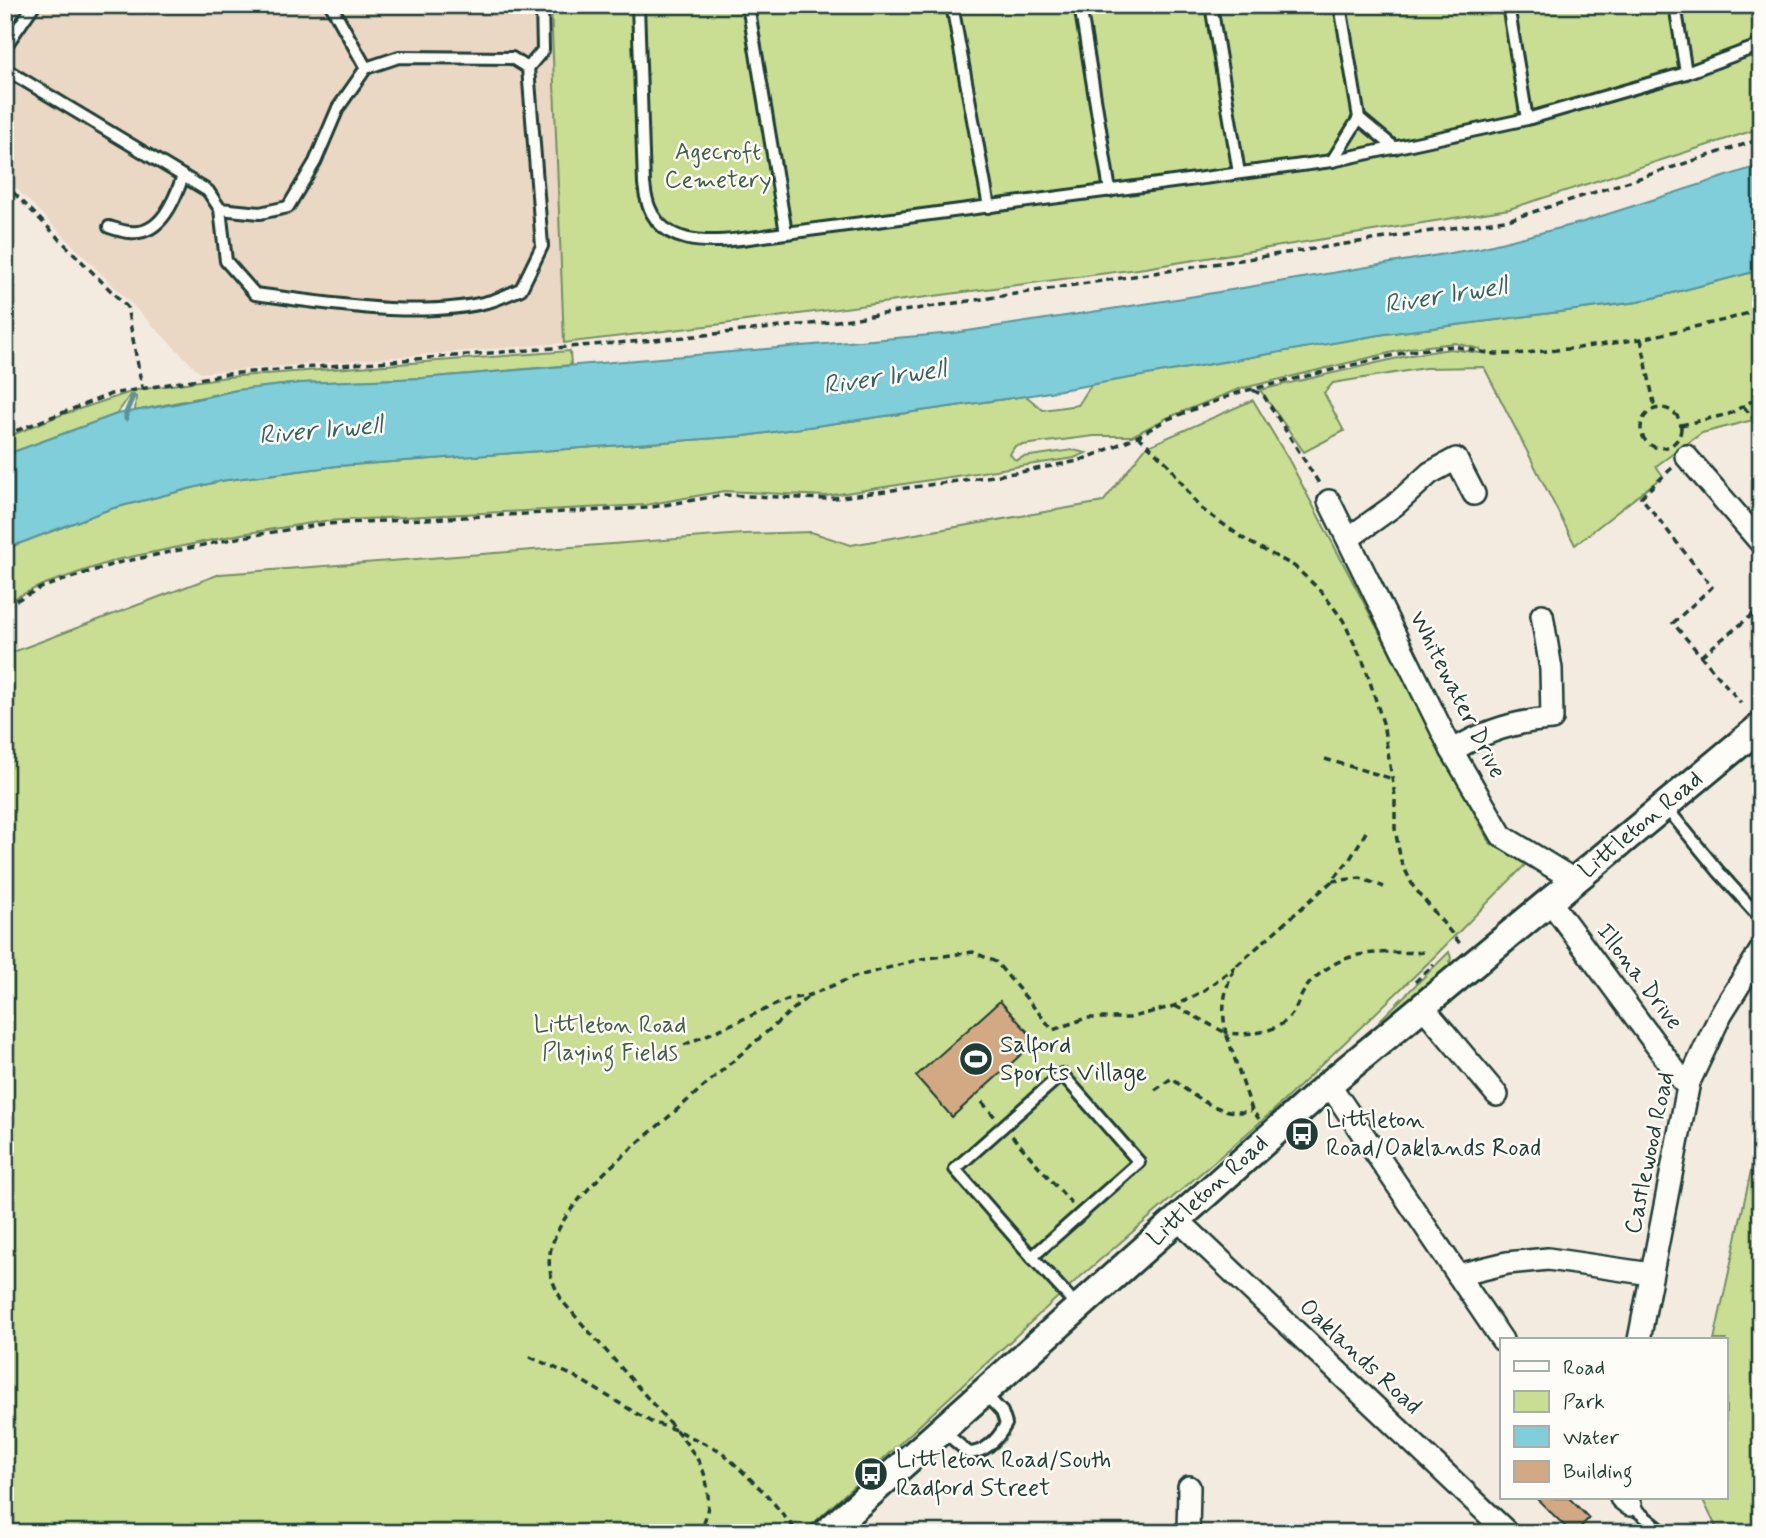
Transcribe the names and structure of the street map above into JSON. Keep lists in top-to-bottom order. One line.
{"streets":{"street":["Whitewater Drive","Littleton Road","Illona Drive","Castlewood Road","Oaklands Road"]},"crossings":[["Whitewater Drive","Littleton Road"],["Littleton Road","Illona Drive"],["Littleton Road","Oaklands Road"],["Illona Drive","Castlewood Road"]],"water":["River Irwell"],"parks":["Agecroft Cemetery","Littleton Road Playing Fields"],"places":{"sports":["Salford Sports Village"],"bus stop":["Littleton Road/Oaklands Road","Littleton Road/South Radford Street"]},"legend":["Road","Park","Water","Building"]}
